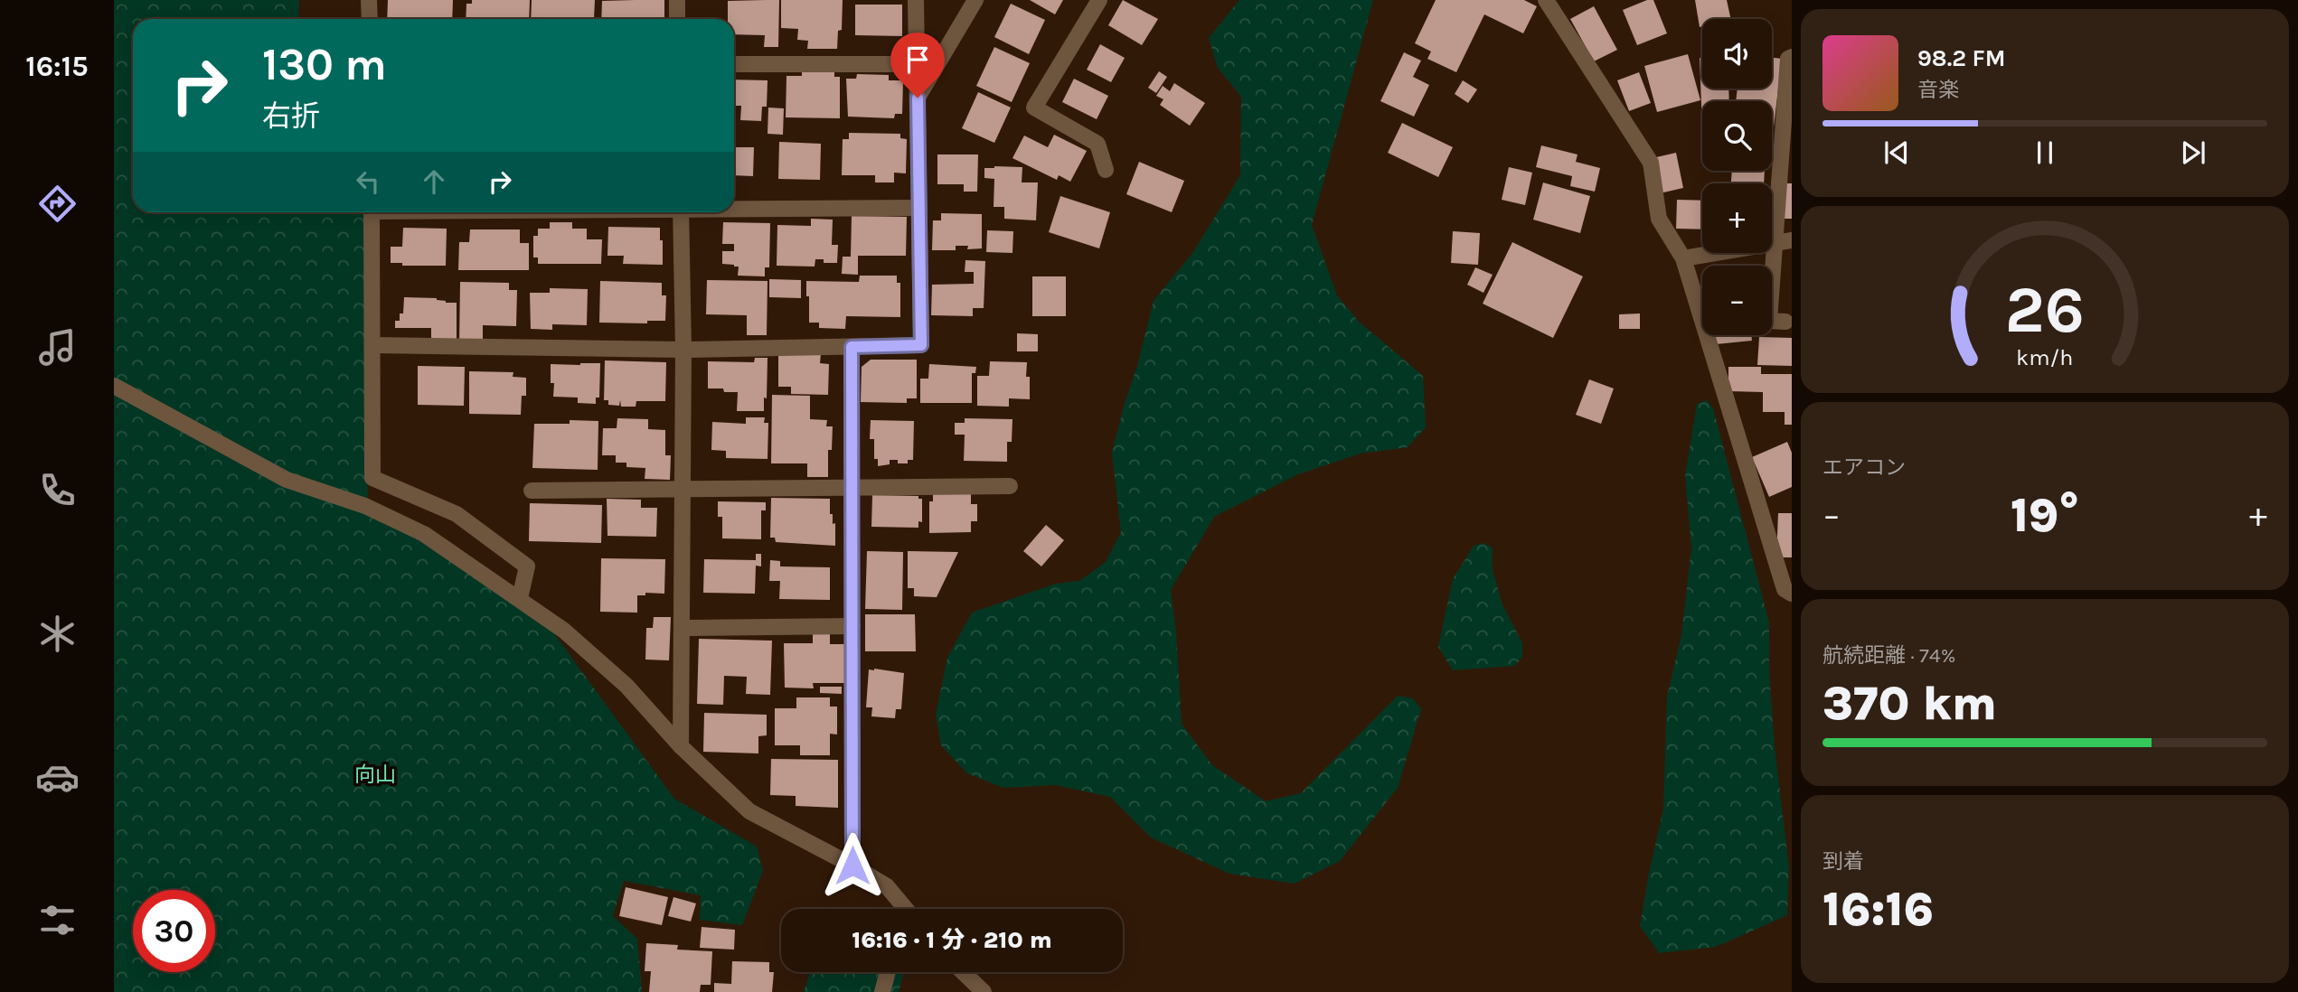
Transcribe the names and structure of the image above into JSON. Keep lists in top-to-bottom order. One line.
{"parks":["向山"],"page":{"tabs":"16:15","map_buttons":["+","−"],"turn":["130 m","右折"],"song":["98.2 FM","音楽"],"tile":["エアコン",["航続距離 · 74%","370 km"],["到着","16:16"]],"heat":["−","19°","+"],"limit":"30","trip":"16:16 · 1 分 · 210 m","gauge":["26","km/h"]}}
